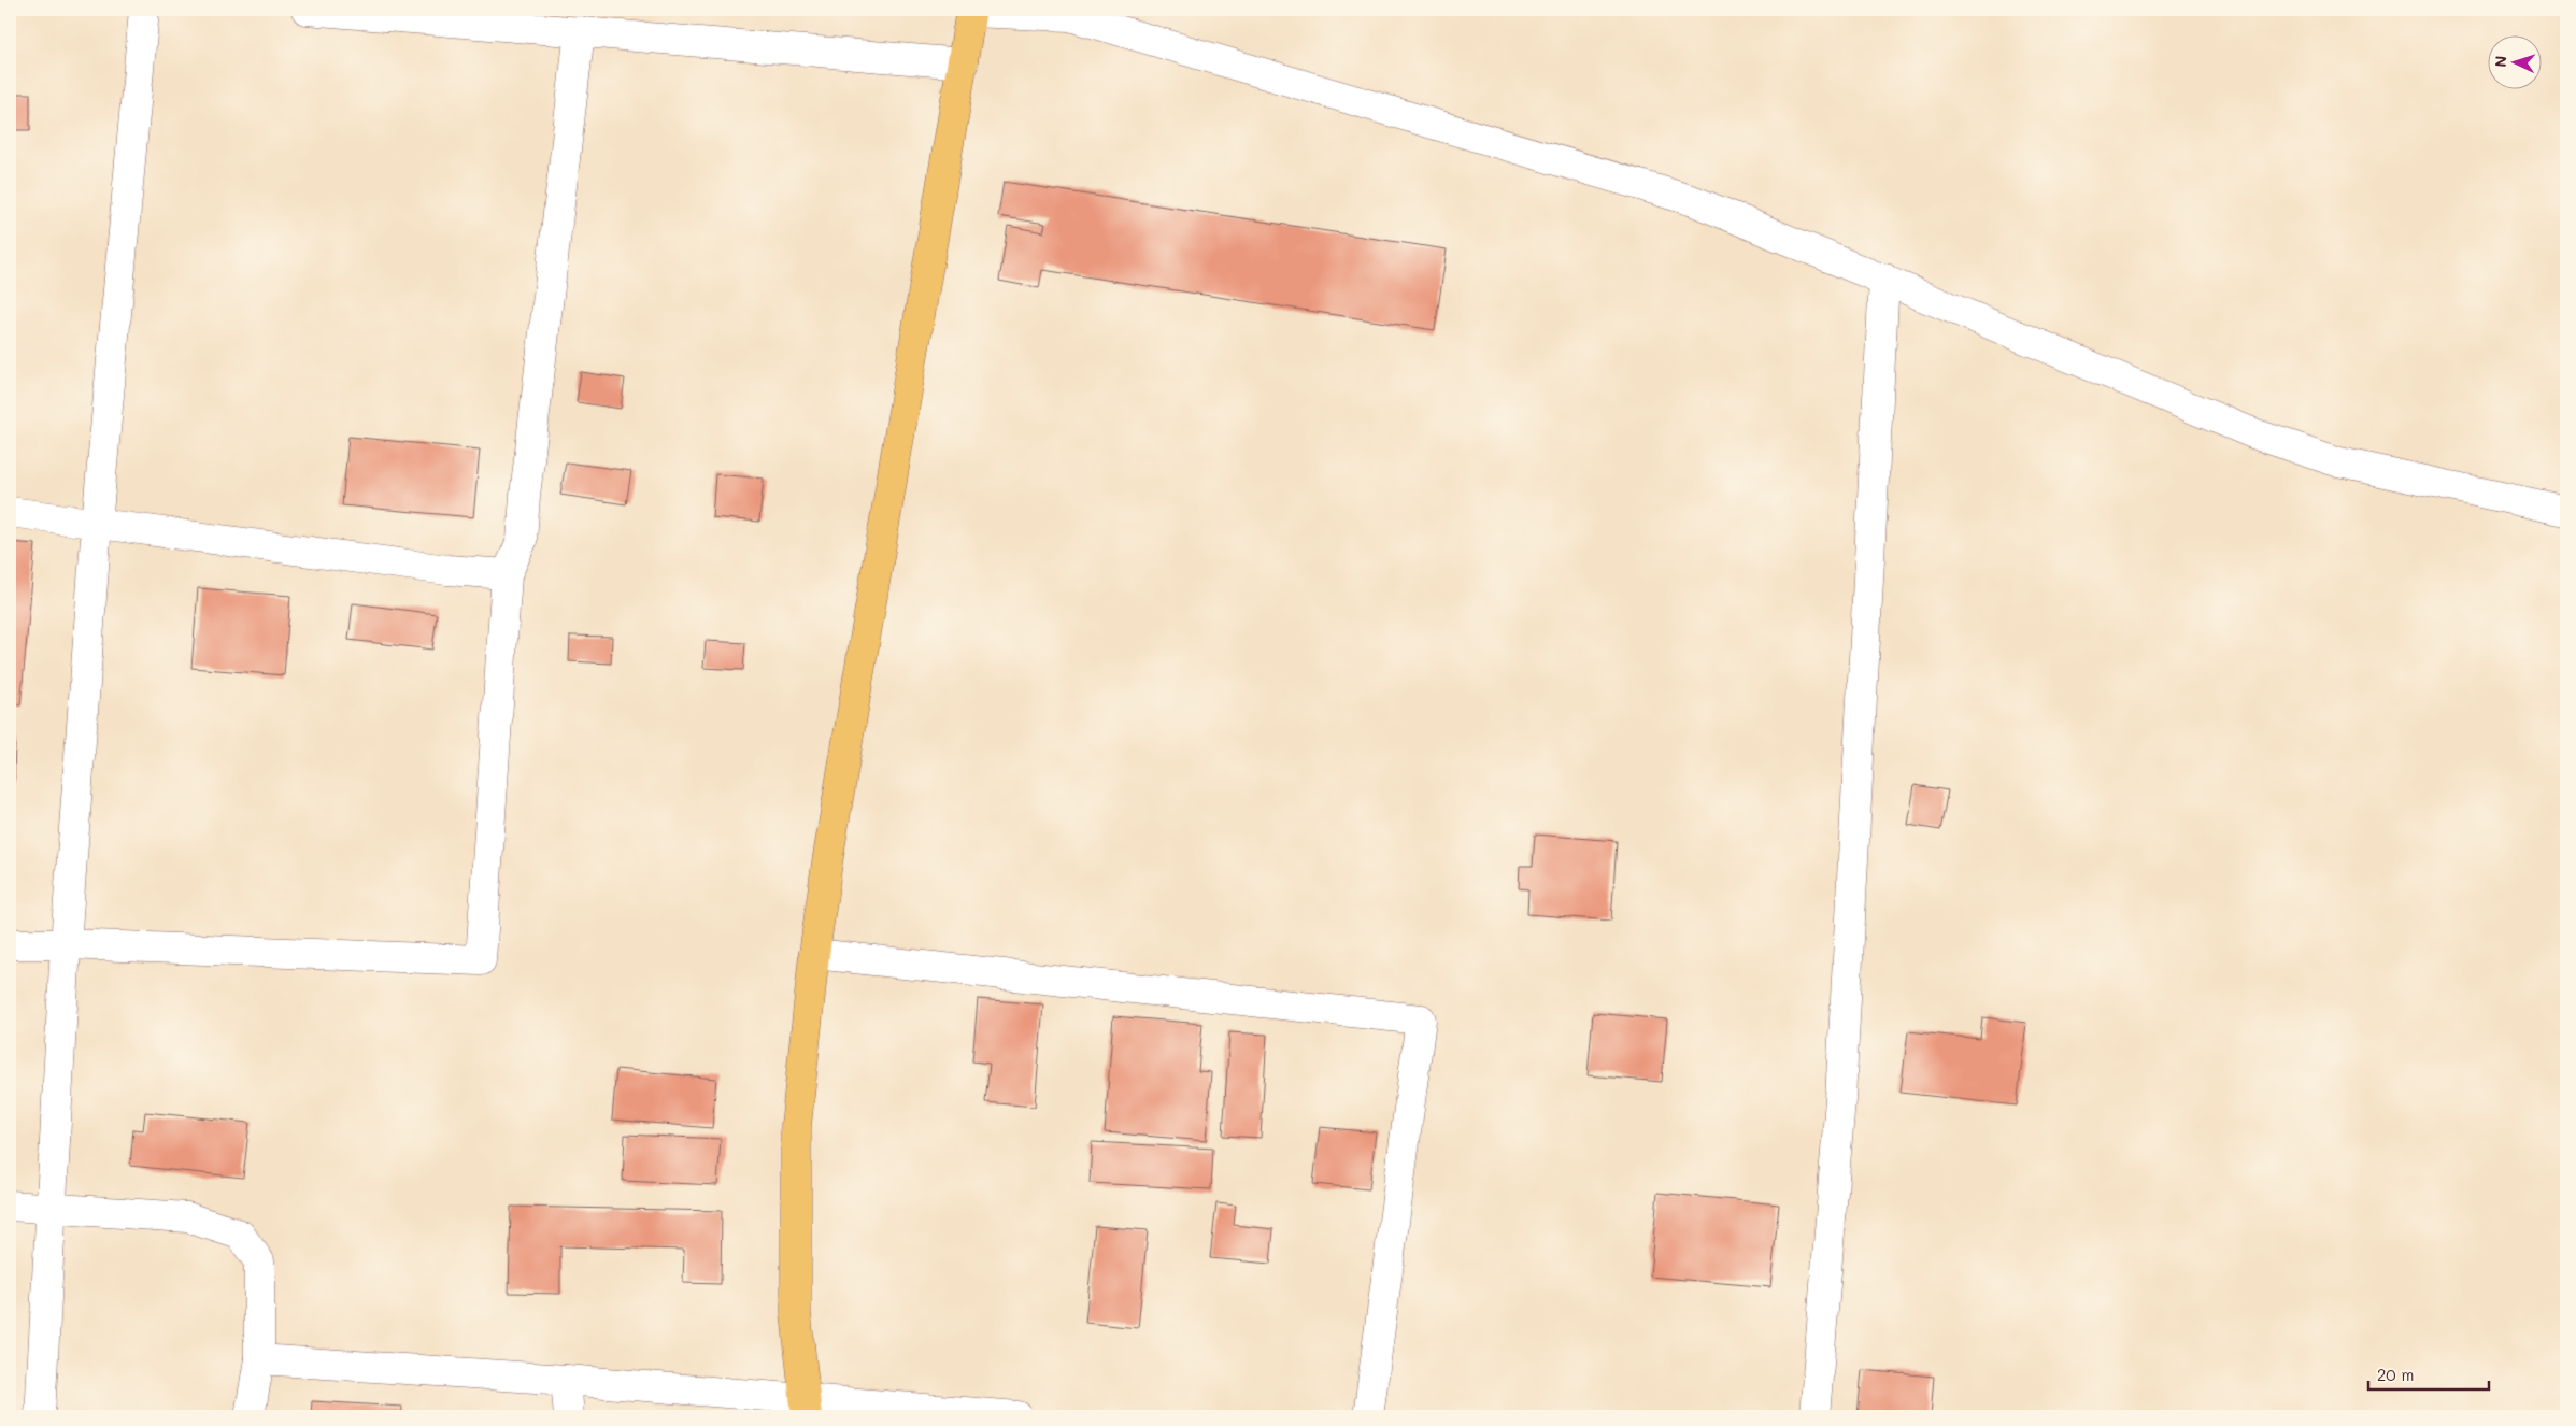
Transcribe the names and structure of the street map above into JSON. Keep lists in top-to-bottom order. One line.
{"scale_bar":"20 m","north":"left"}
